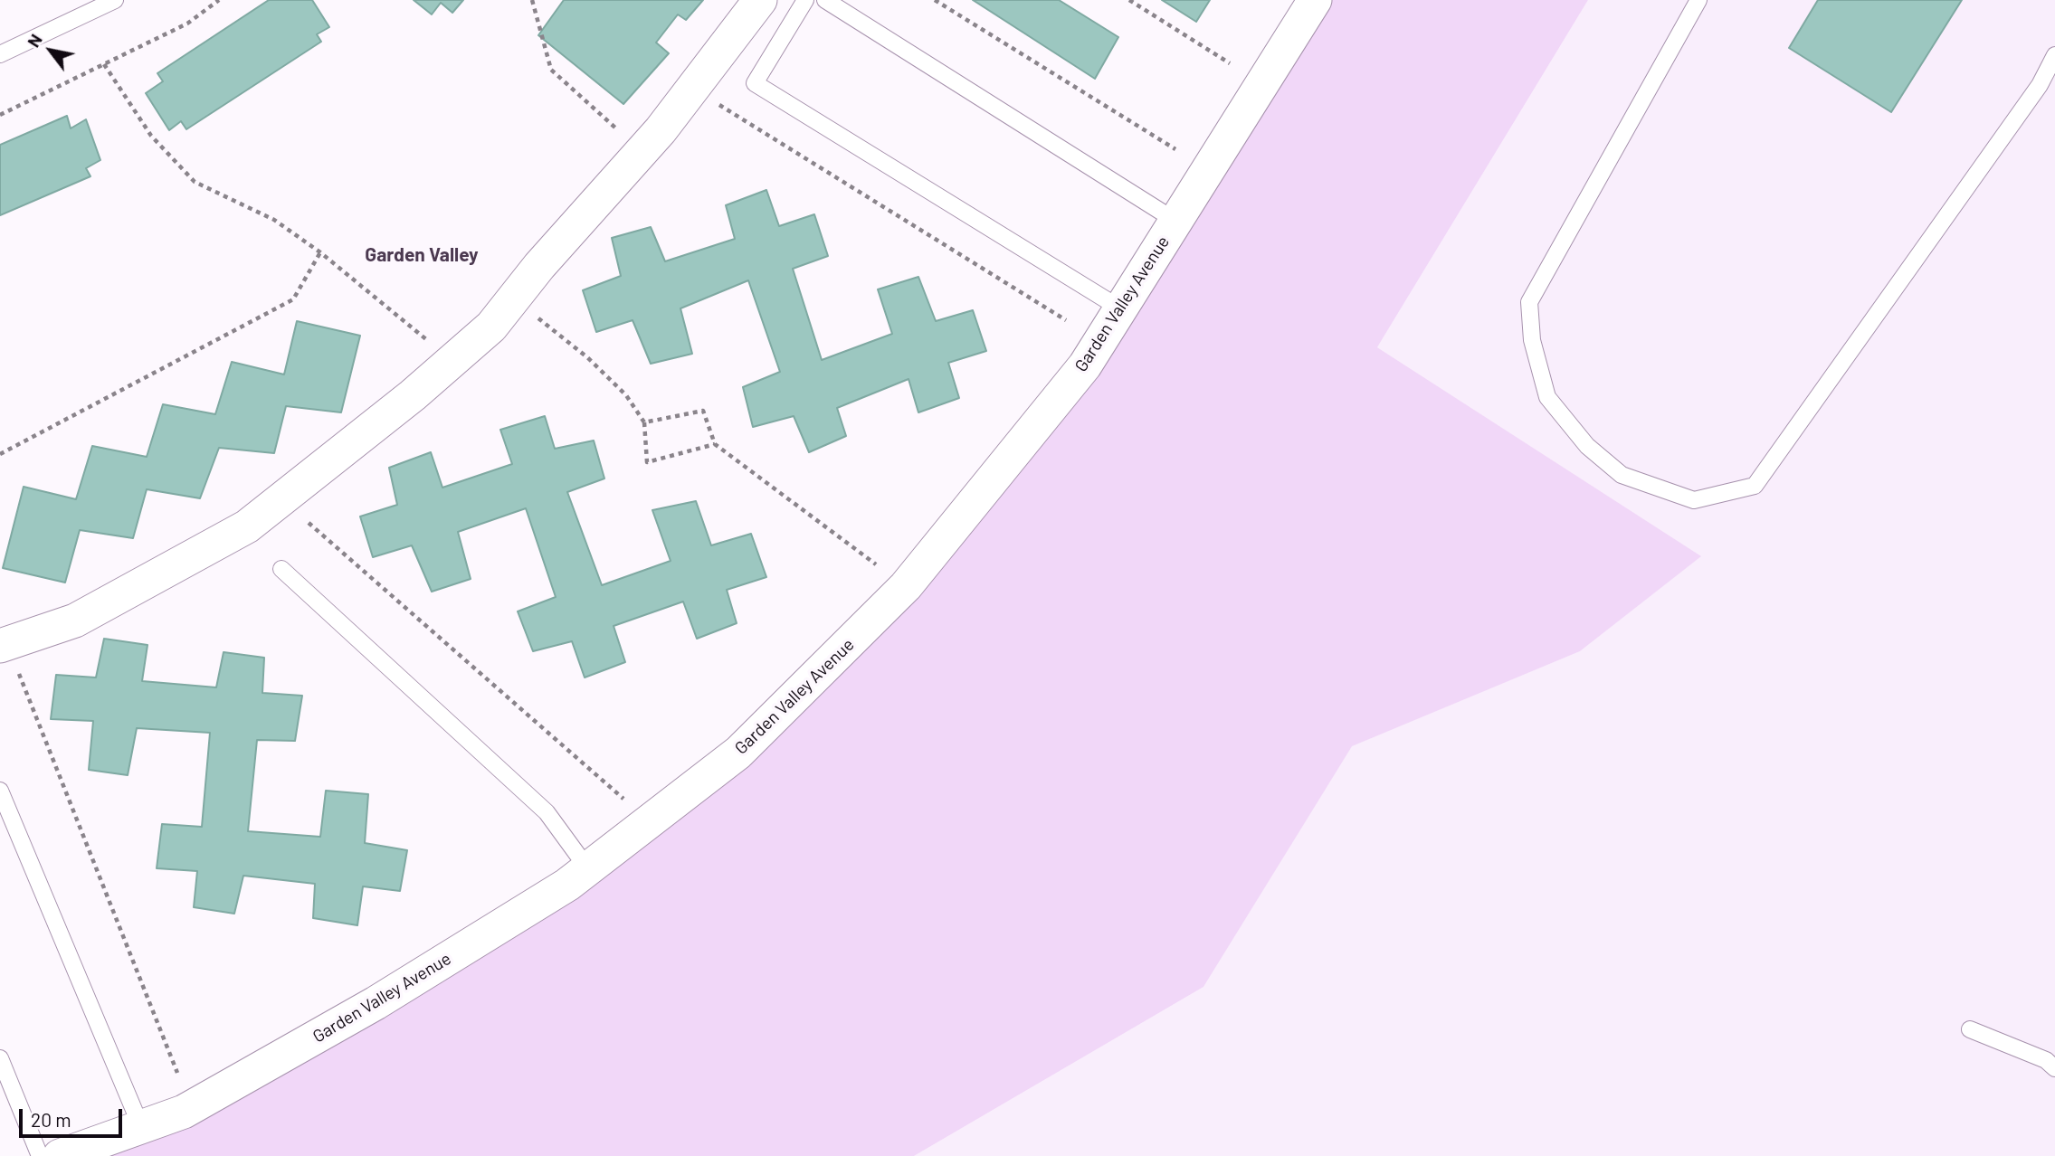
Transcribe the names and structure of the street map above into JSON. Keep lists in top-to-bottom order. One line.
{"streets":{"street":["Garden Valley Avenue"]},"districts":["Garden Valley"],"scale_bar":"20 m","north":"top left"}
